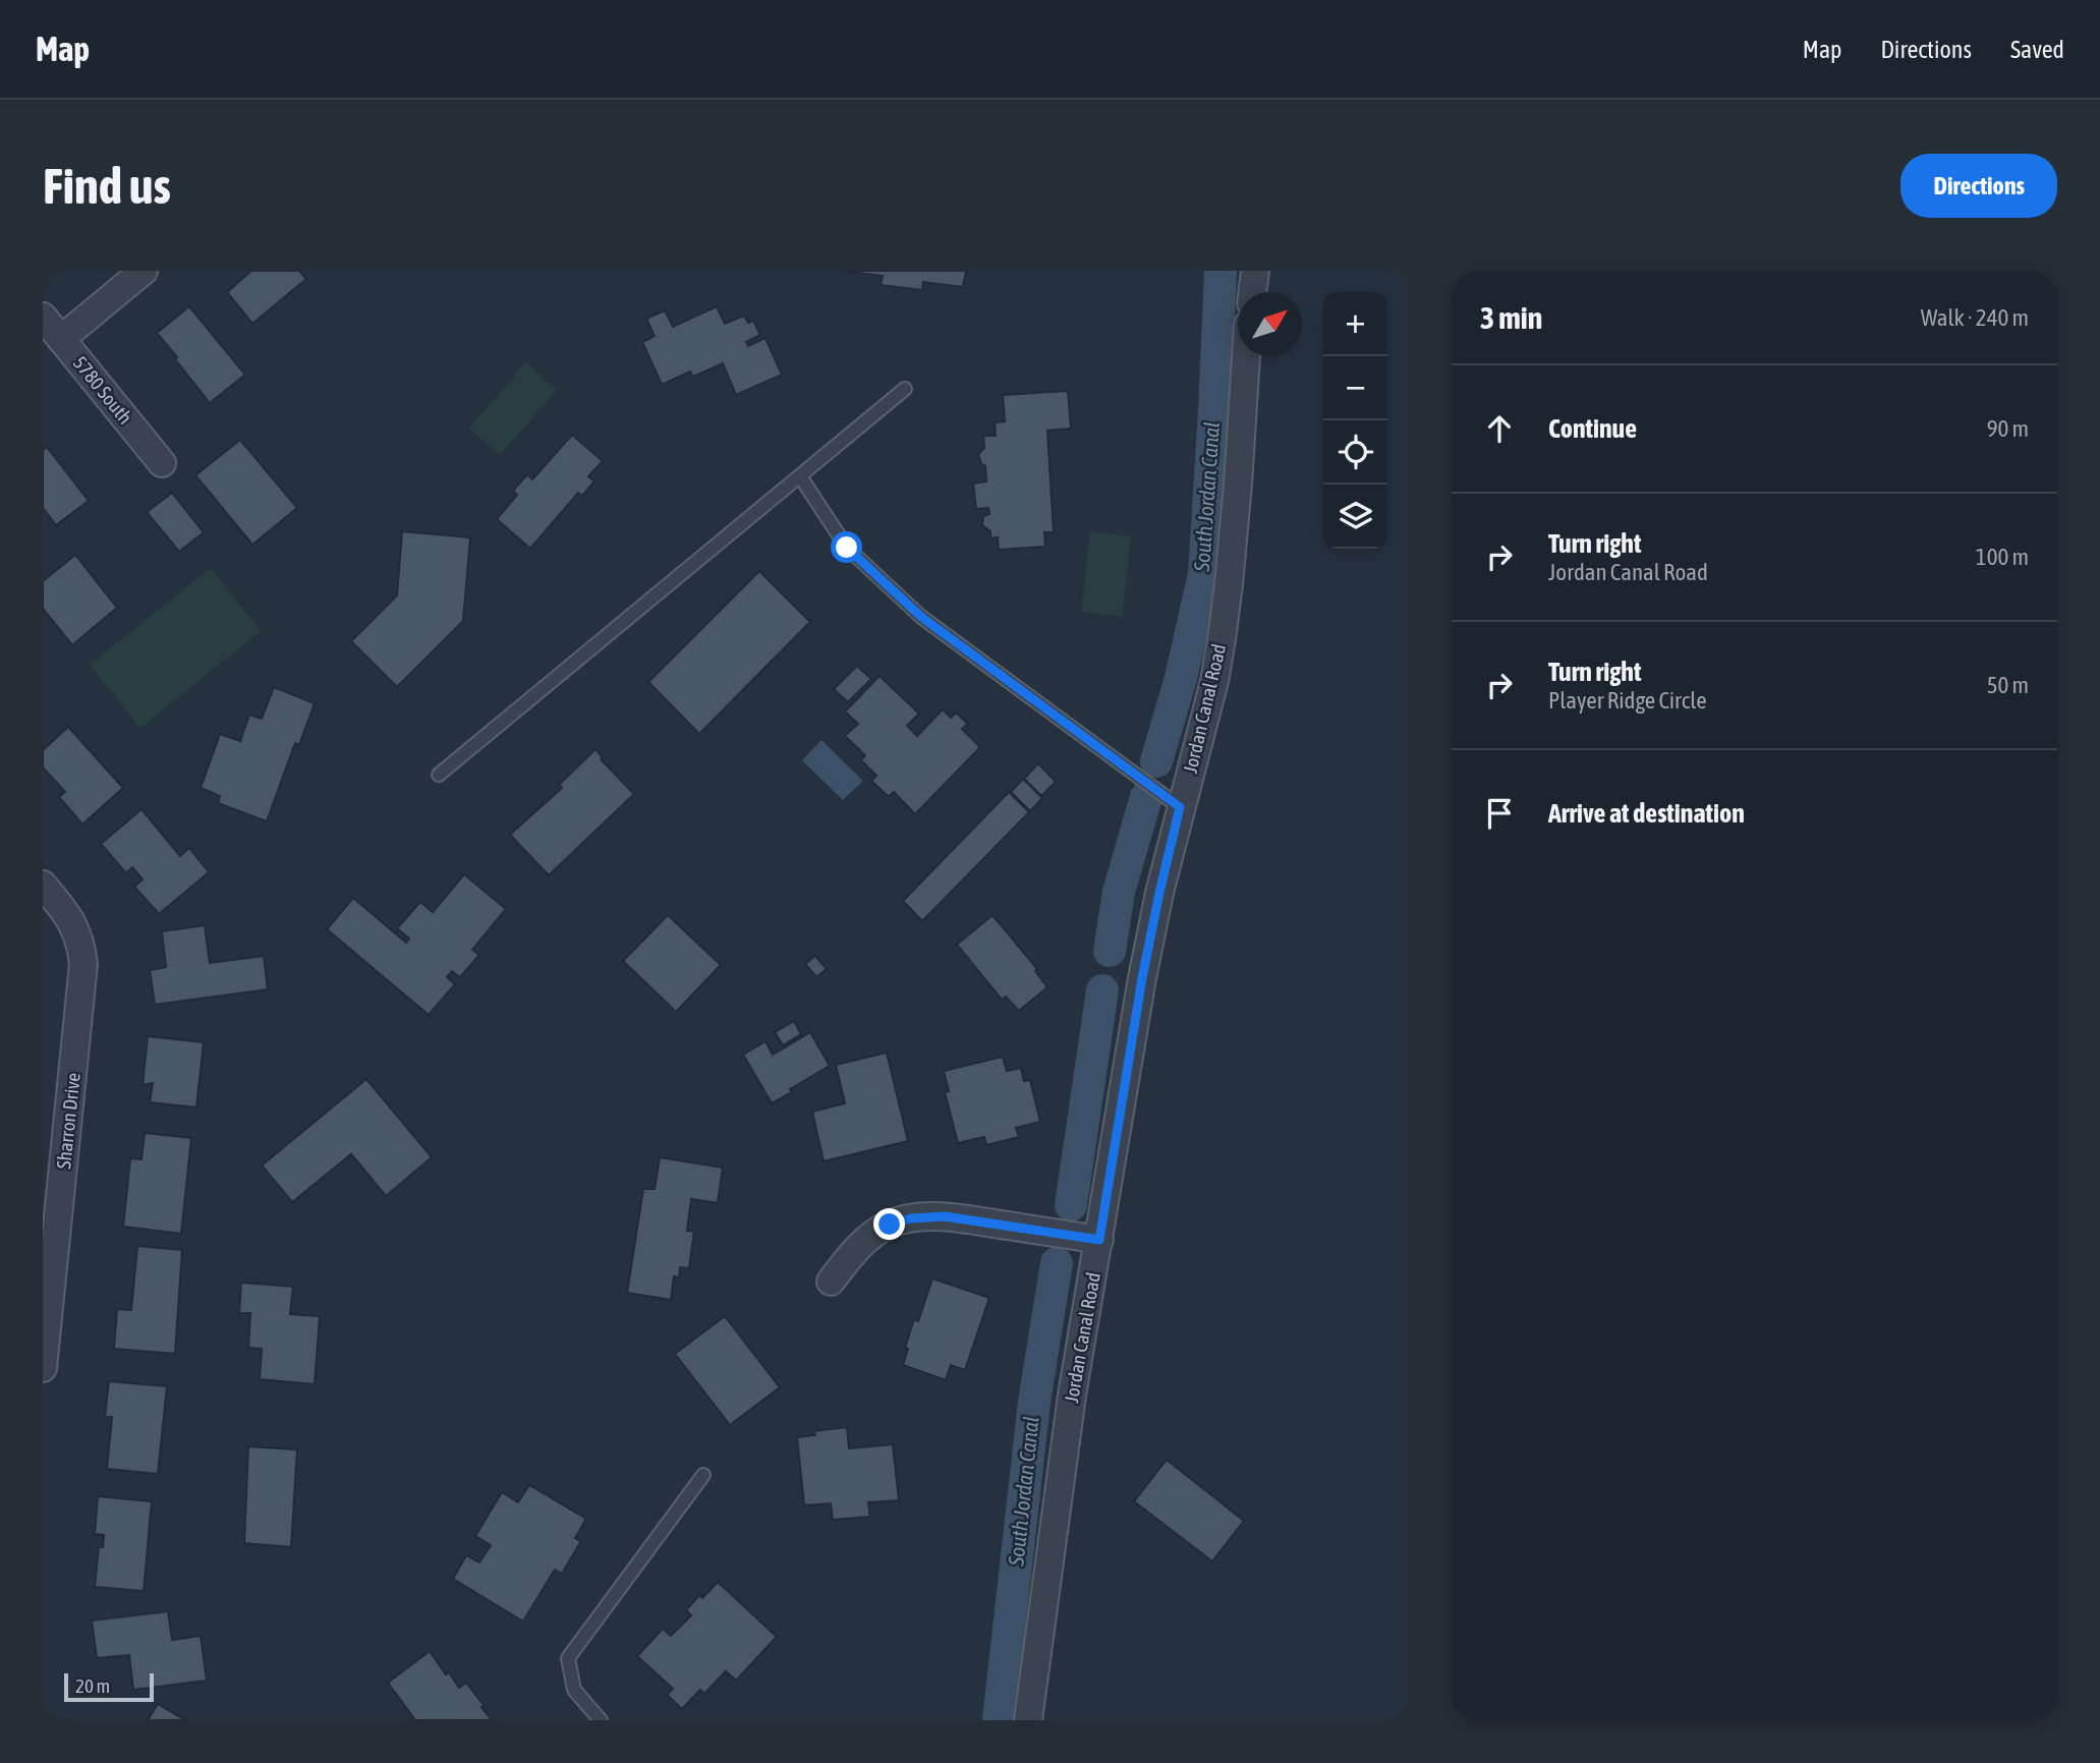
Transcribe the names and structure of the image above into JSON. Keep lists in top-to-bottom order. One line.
{"streets":{"street":["5780 South","Jordan Canal Road","Sharron Drive"]},"water":["South Jordan Canal"],"scale_bar":"20 m","north":"top right","page":{"header":"Map","nav":["Map","Directions","Saved"],"buttons":"Directions","title":"Find us","heading":["3 min","Walk · 240 m"],"map_buttons":["+","−"],"list":[["Continue","90 m"],["Turn right","Jordan Canal Road","100 m"],["Turn right","Player Ridge Circle","50 m"],"Arrive at destination"],"scale":"20 m"}}
